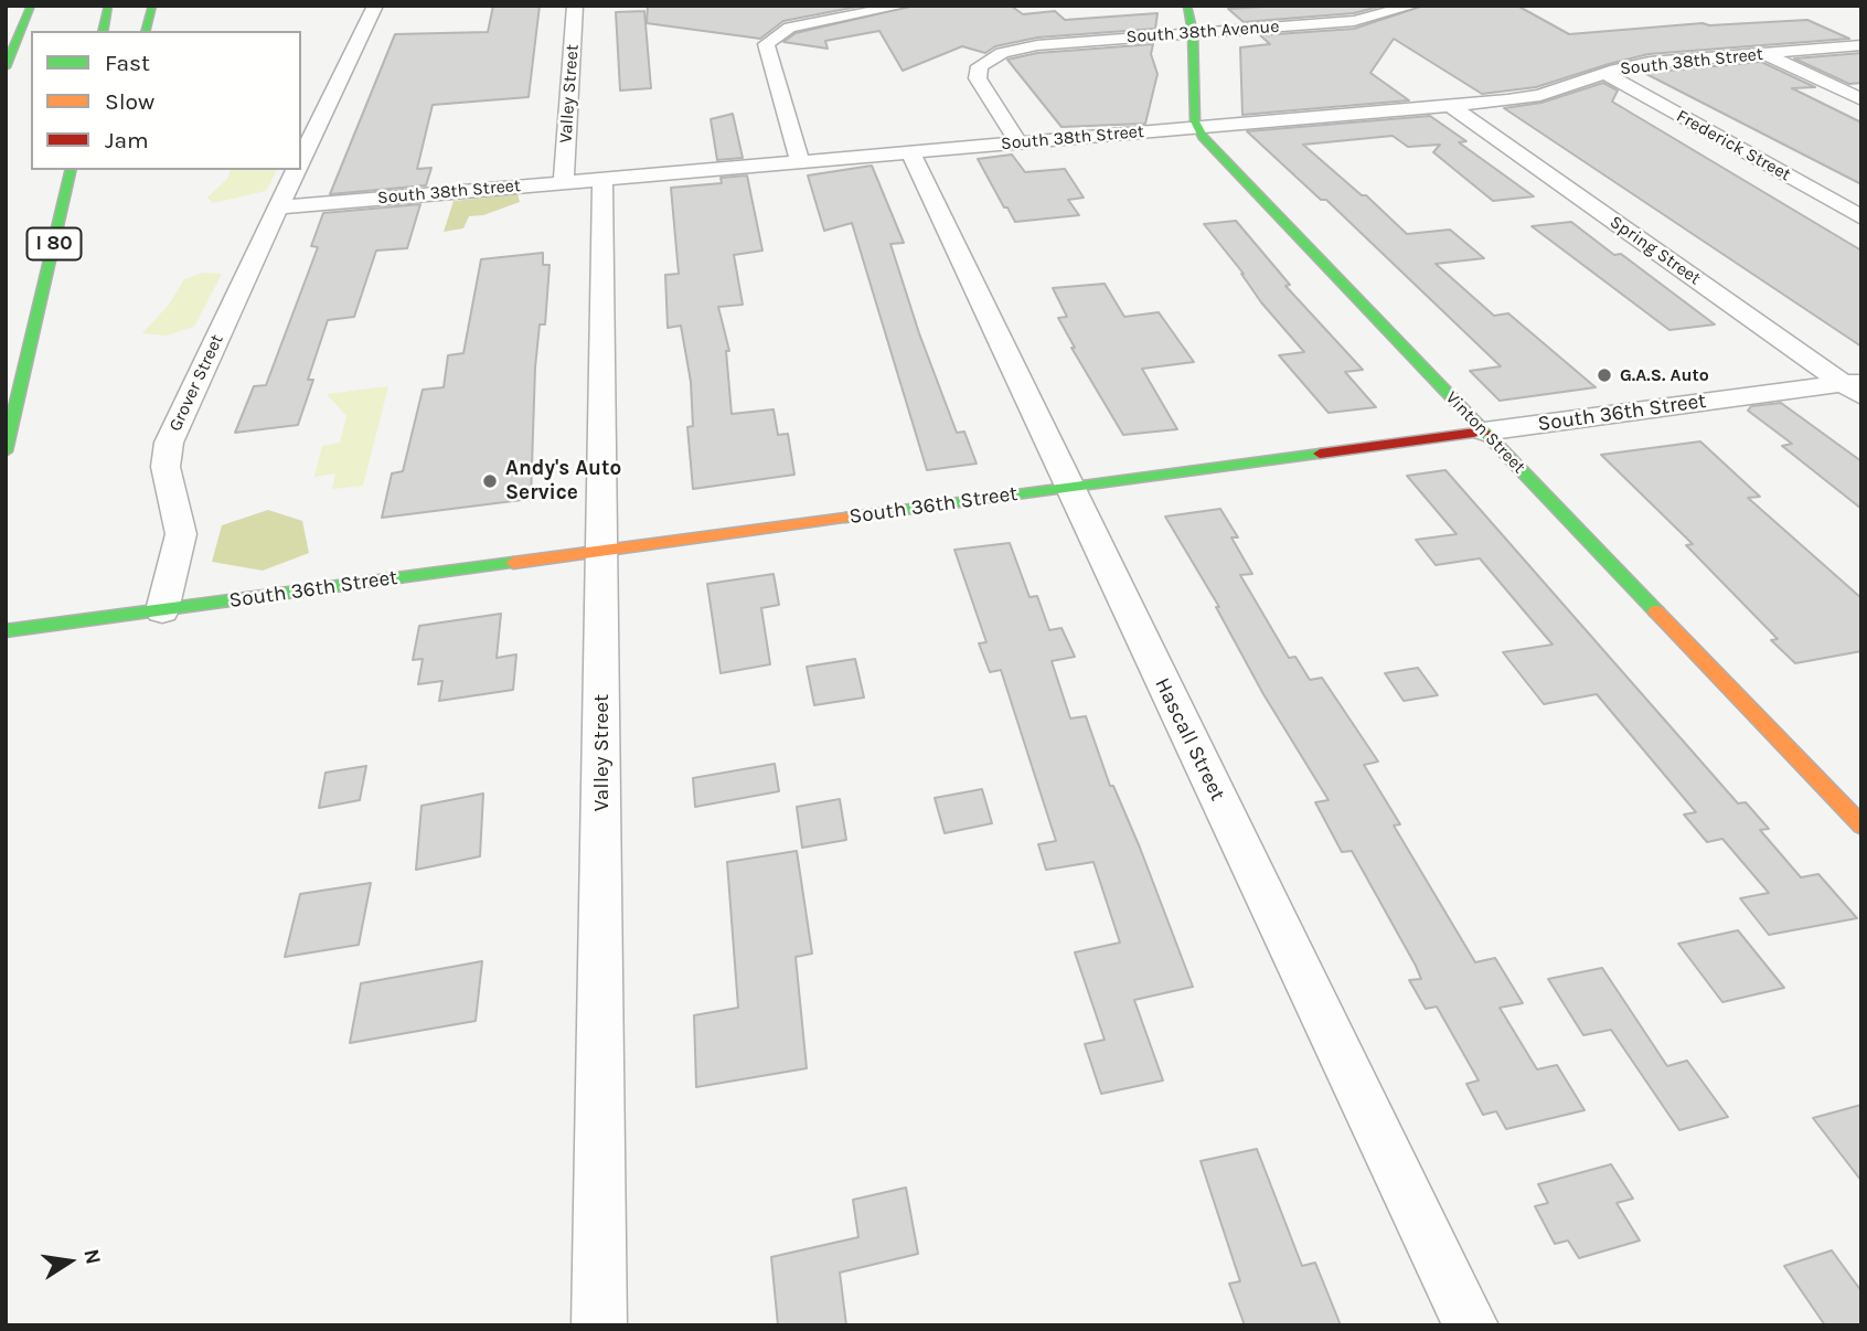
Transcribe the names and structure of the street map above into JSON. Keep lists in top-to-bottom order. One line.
{"streets":{"main road":["I 80","South 36th Street","Vinton Street"],"street":["South 38th Avenue","South 38th Street","Valley Street","Frederick Street","Spring Street","Grover Street","Hascall Street"]},"crossings":[["South 38th Avenue","South 38th Street"],["South 38th Street","Valley Street"],["South 38th Street","Frederick Street"],["South 38th Street","Spring Street"],["South 38th Street","Grover Street"],["South 38th Street","Vinton Street"],["South 38th Street","Hascall Street"],["Valley Street","South 36th Street"],["Spring Street","South 36th Street"],["Grover Street","South 36th Street"],["South 36th Street","Vinton Street"],["South 36th Street","Hascall Street"]],"places":["G.A.S. Auto","Andy's Auto Service"],"legend":["Fast","Slow","Jam"],"north":"right"}
